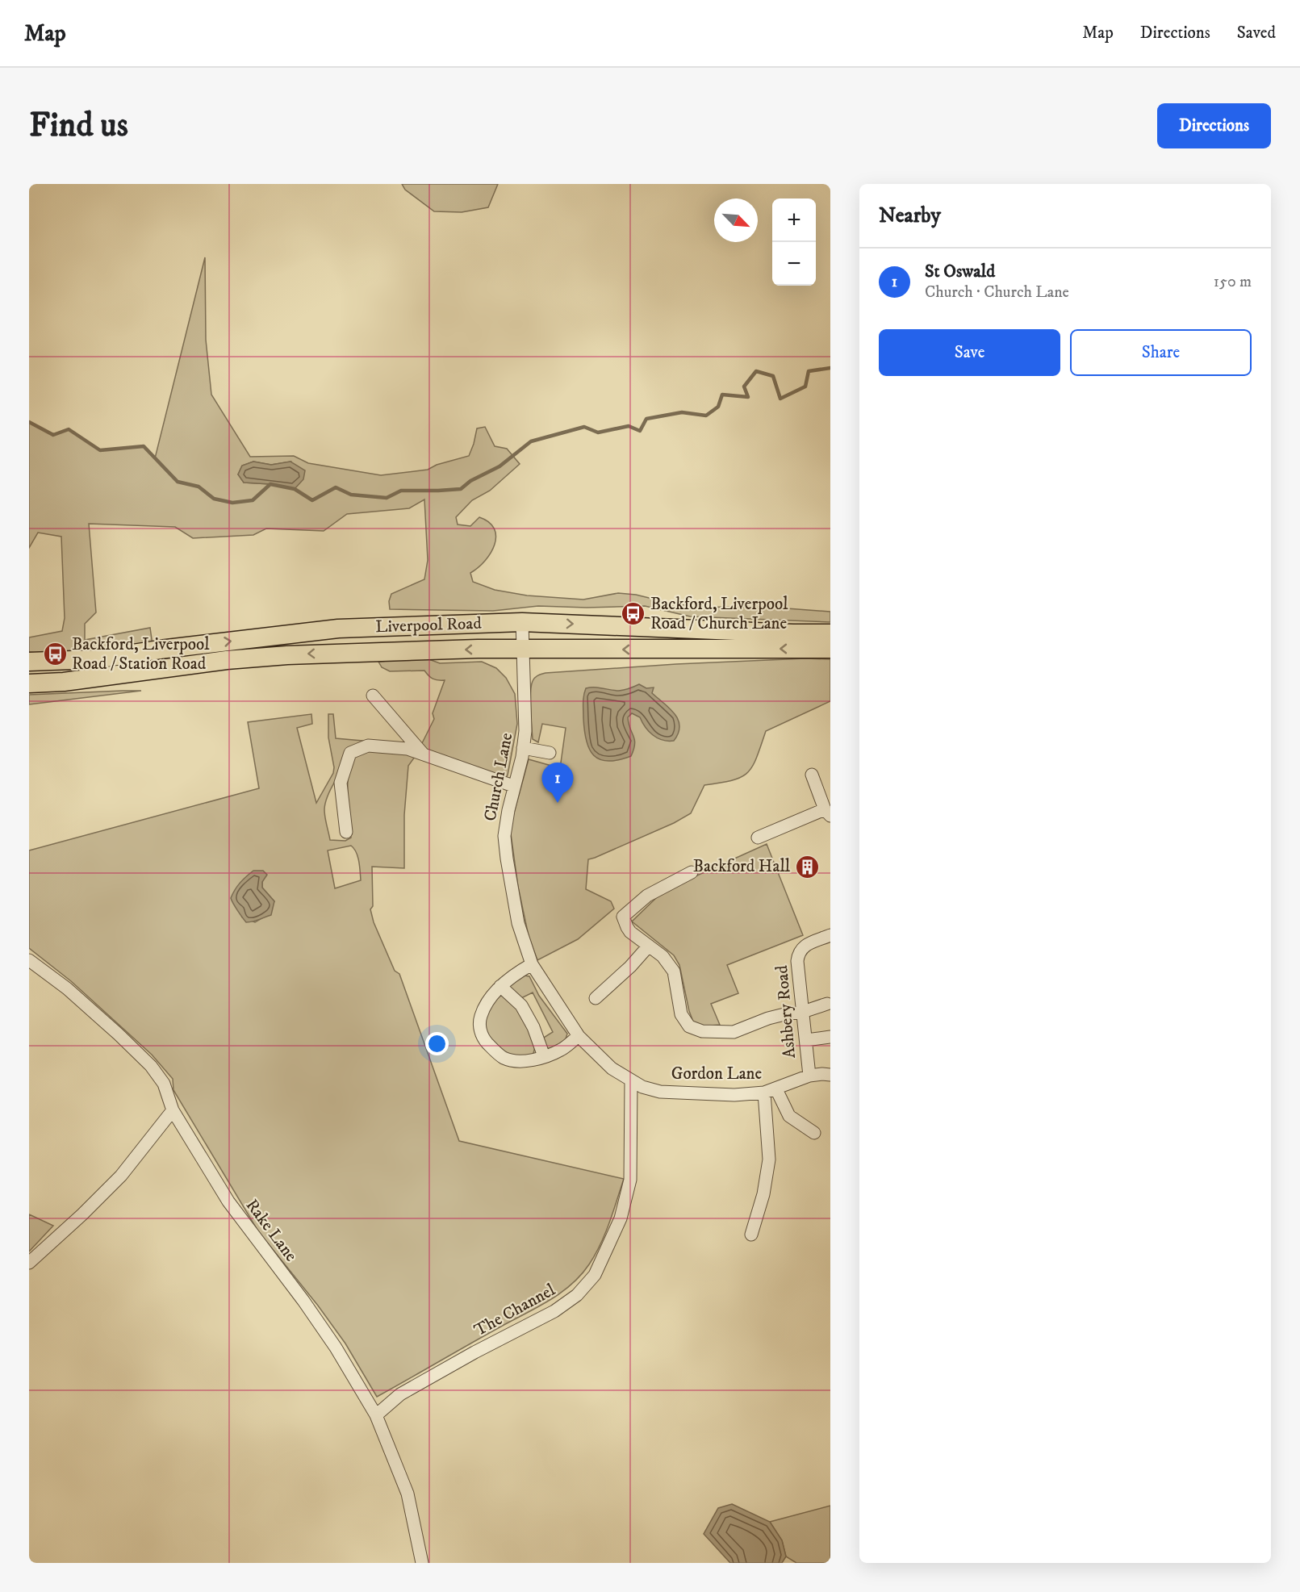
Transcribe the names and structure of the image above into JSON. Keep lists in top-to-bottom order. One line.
{"streets":{"highway":["Liverpool Road"],"street":["Church Lane","Ashbery Road","Gordon Lane","Rake Lane","The Channel"]},"crossings":[["Liverpool Road","Church Lane"],["Church Lane","Gordon Lane"],["Church Lane","The Channel"],["Ashbery Road","Gordon Lane"],["Gordon Lane","The Channel"],["Rake Lane","The Channel"]],"places":{"bus stop":["Backford, Liverpool Road / Church Lane","Backford, Liverpool Road / Station Road"],"building":["Backford Hall"]},"north":"bottom right","page":{"header":"Map","nav":["Map","Directions","Saved"],"buttons":["Directions",["Save","Share"]],"title":"Find us","heading":"Nearby","map_buttons":["+","−"],"list":[{"mark":"1","name":"St Oswald","note":"Church · Church Lane","value":"150 m"}],"pins":"1"}}
